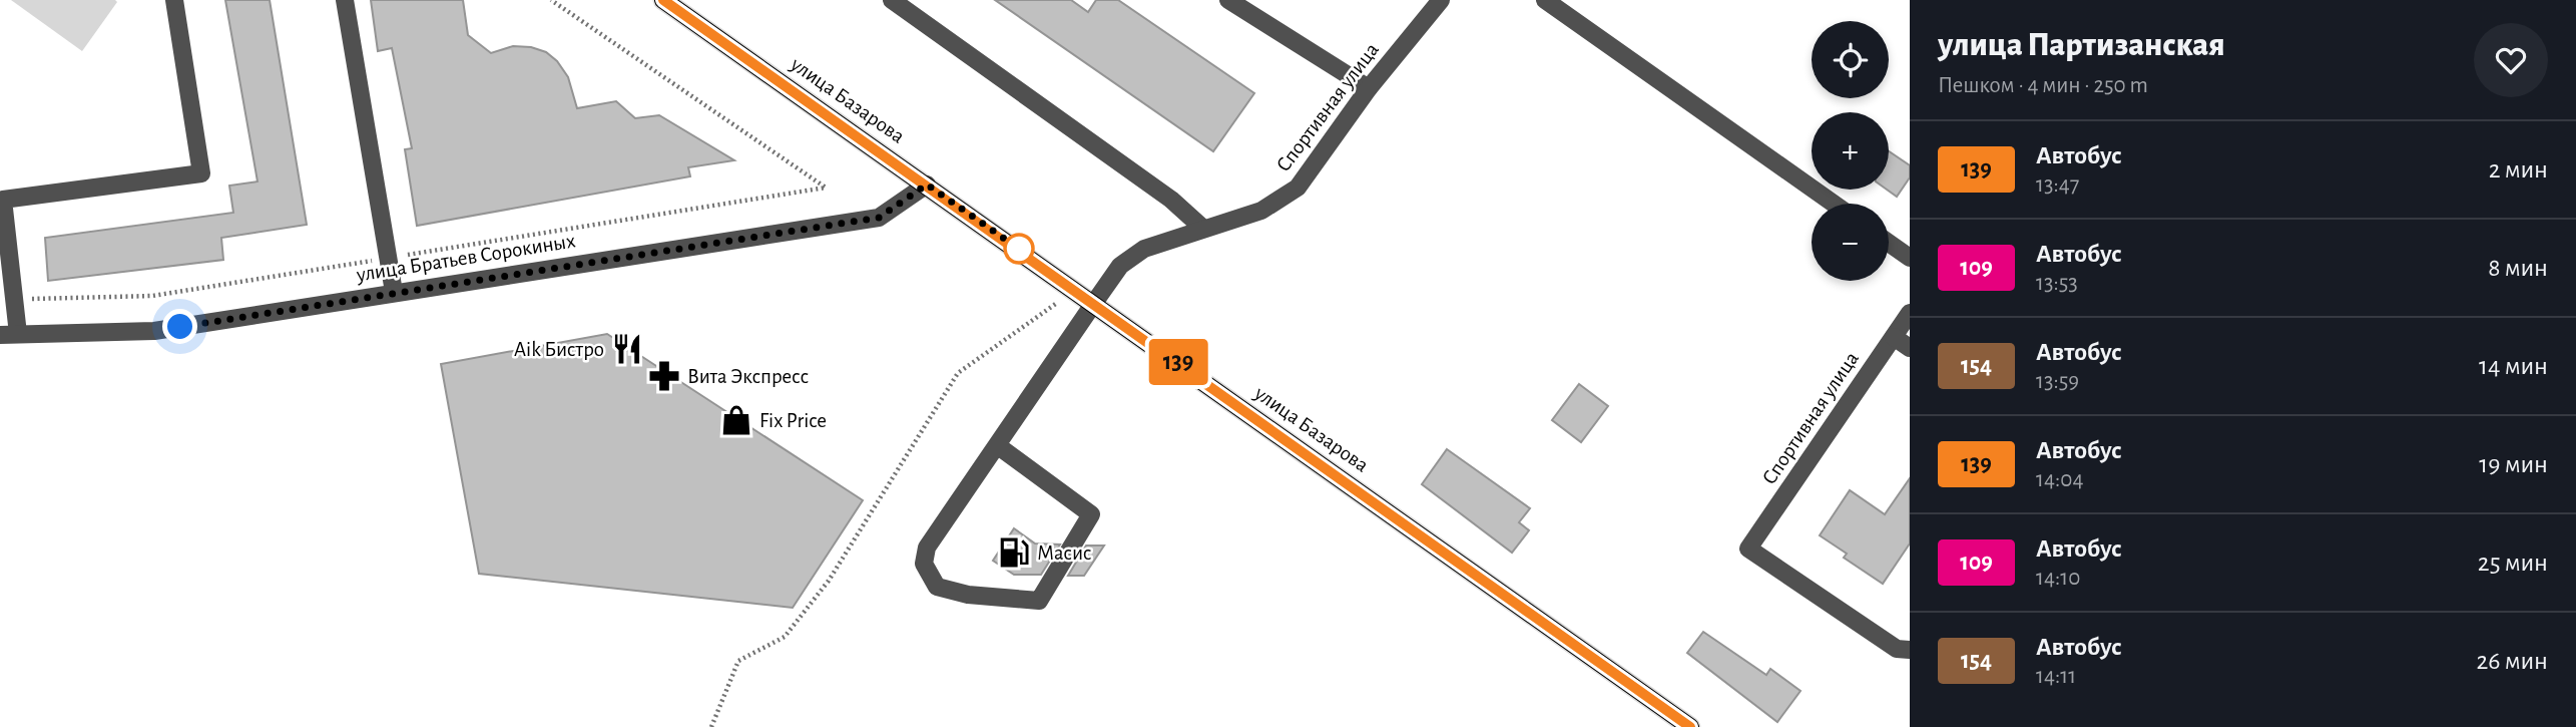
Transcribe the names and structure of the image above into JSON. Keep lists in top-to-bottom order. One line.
{"streets":{"main road":["улица Базарова"],"street":["Спортивная улица","улица Братьев Сорокиных"]},"crossings":[["улица Базарова","Спортивная улица"],["улица Базарова","улица Братьев Сорокиных"]],"places":{"restaurant":["Aik Бистро"],"pharmacy":["Вита Экспресс"],"shop":["Fix Price"],"fuel station":["Масис"]},"lines":["bus line 139"],"page":{"on_map":"139","heading":["улица Партизанская","Пешком · 4 мин · 250 m"],"map_buttons":["+","−"],"list":[{"mark":"139","name":"Автобус","note":"13:47","value":"2 мин"},{"mark":"109","name":"Автобус","note":"13:53","value":"8 мин"},{"mark":"154","name":"Автобус","note":"13:59","value":"14 мин"},{"mark":"139","name":"Автобус","note":"14:04","value":"19 мин"},{"mark":"109","name":"Автобус","note":"14:10","value":"25 мин"},{"mark":"154","name":"Автобус","note":"14:11","value":"26 мин"}]}}
